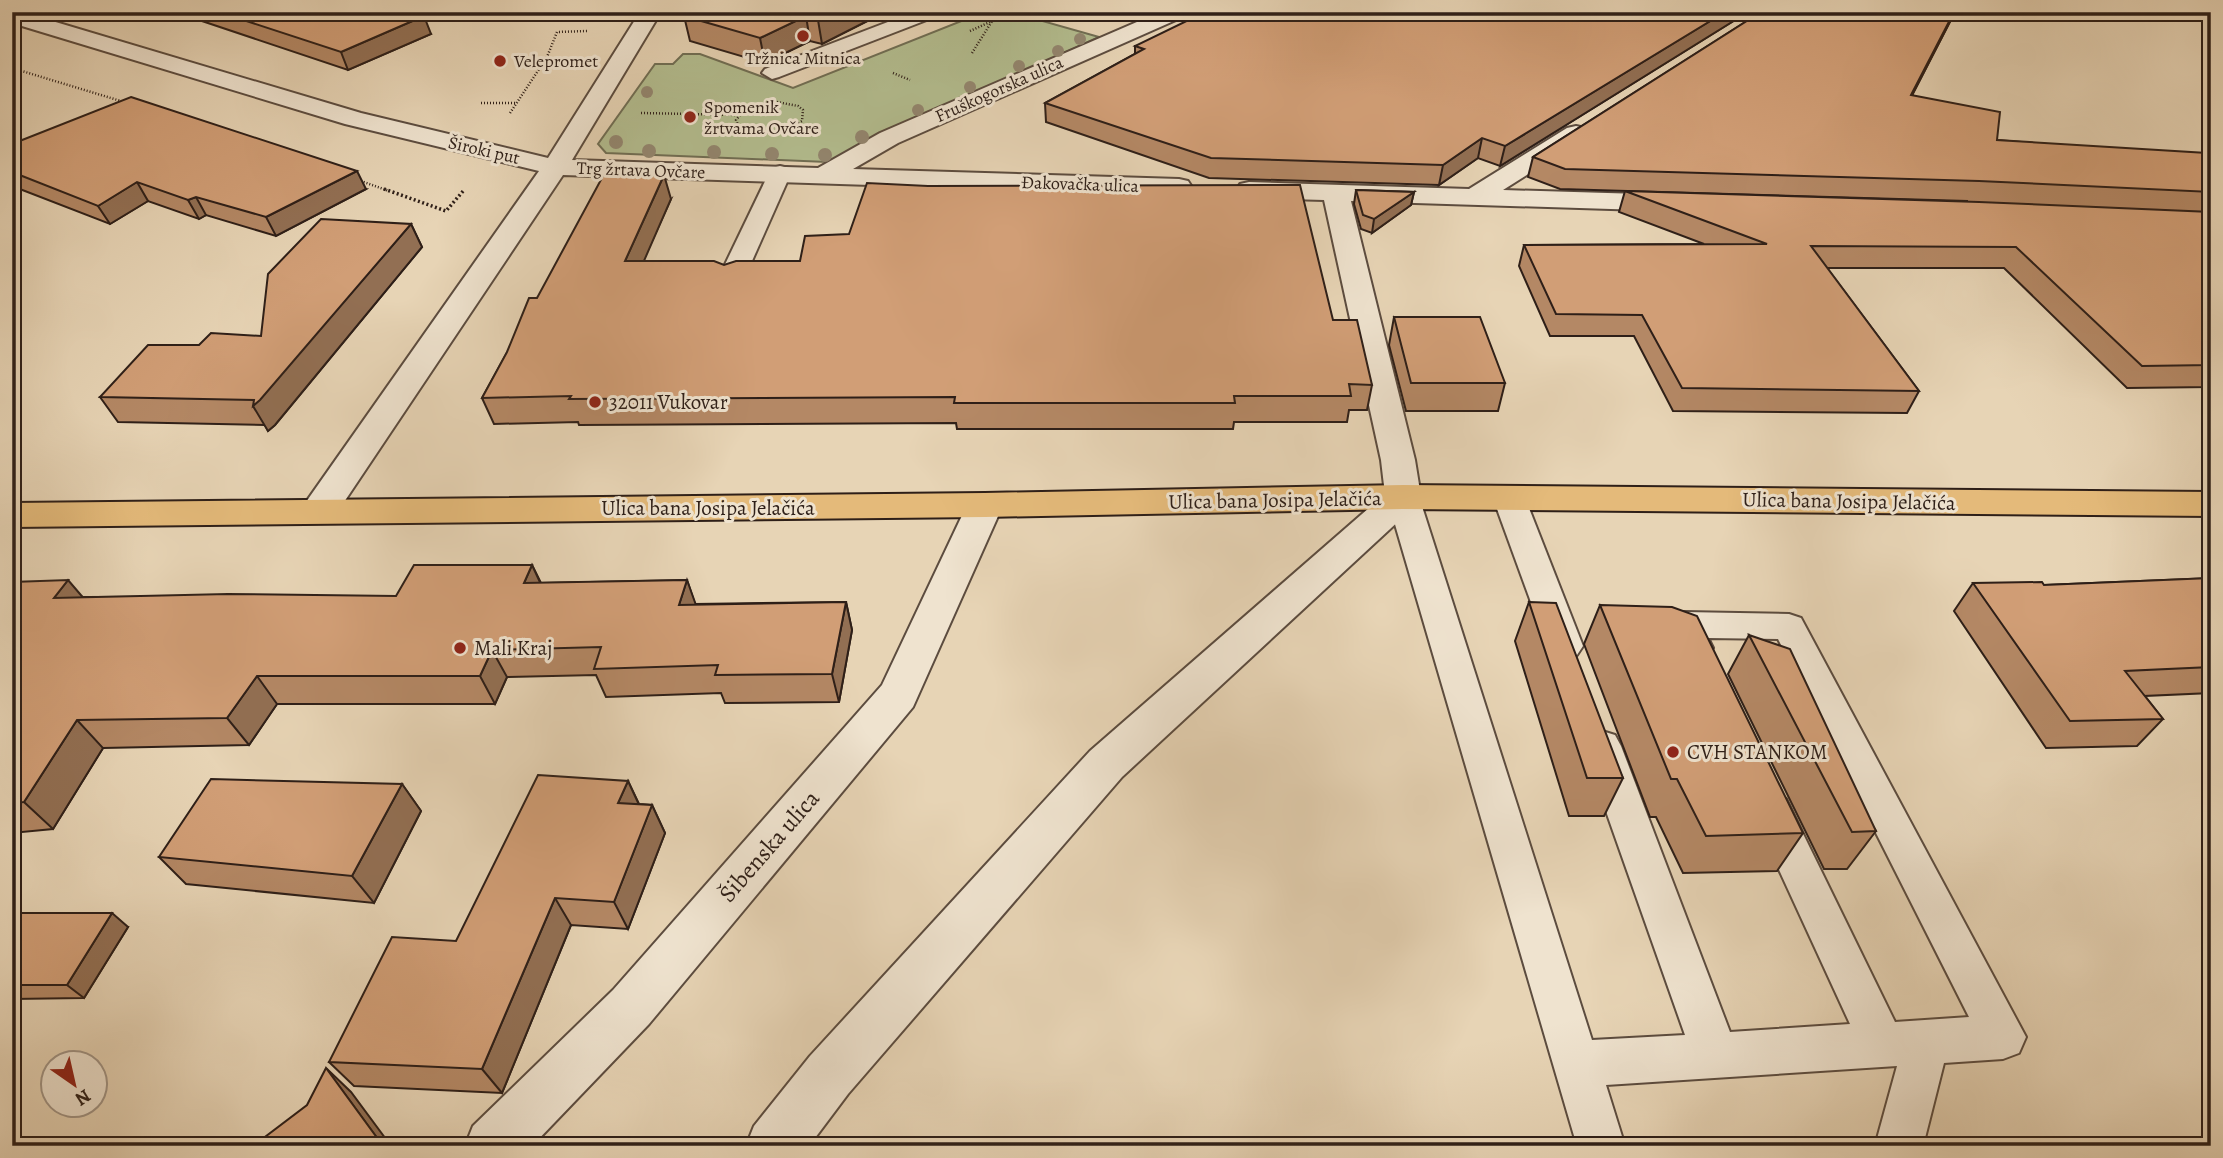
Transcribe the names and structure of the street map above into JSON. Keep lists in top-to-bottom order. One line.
{"streets":{"main road":["Ulica bana Josipa Jelačića"],"street":["Fruškogorska ulica","Široki put","Trg žrtava Ovčare","Đakovačka ulica","Šibenska ulica"]},"crossings":[["Fruškogorska ulica","Trg žrtava Ovčare"],["Fruškogorska ulica","Đakovačka ulica"],["Široki put","Trg žrtava Ovčare"],["Široki put","Ulica bana Josipa Jelačića"],["Trg žrtava Ovčare","Đakovačka ulica"],["Ulica bana Josipa Jelačića","Šibenska ulica"]],"places":["Tržnica Mitnica","Velepromet","Spomenik žrtvama Ovčare","32011 Vukovar","Mali Kraj","CVH STANKOM"],"north":"bottom right"}
